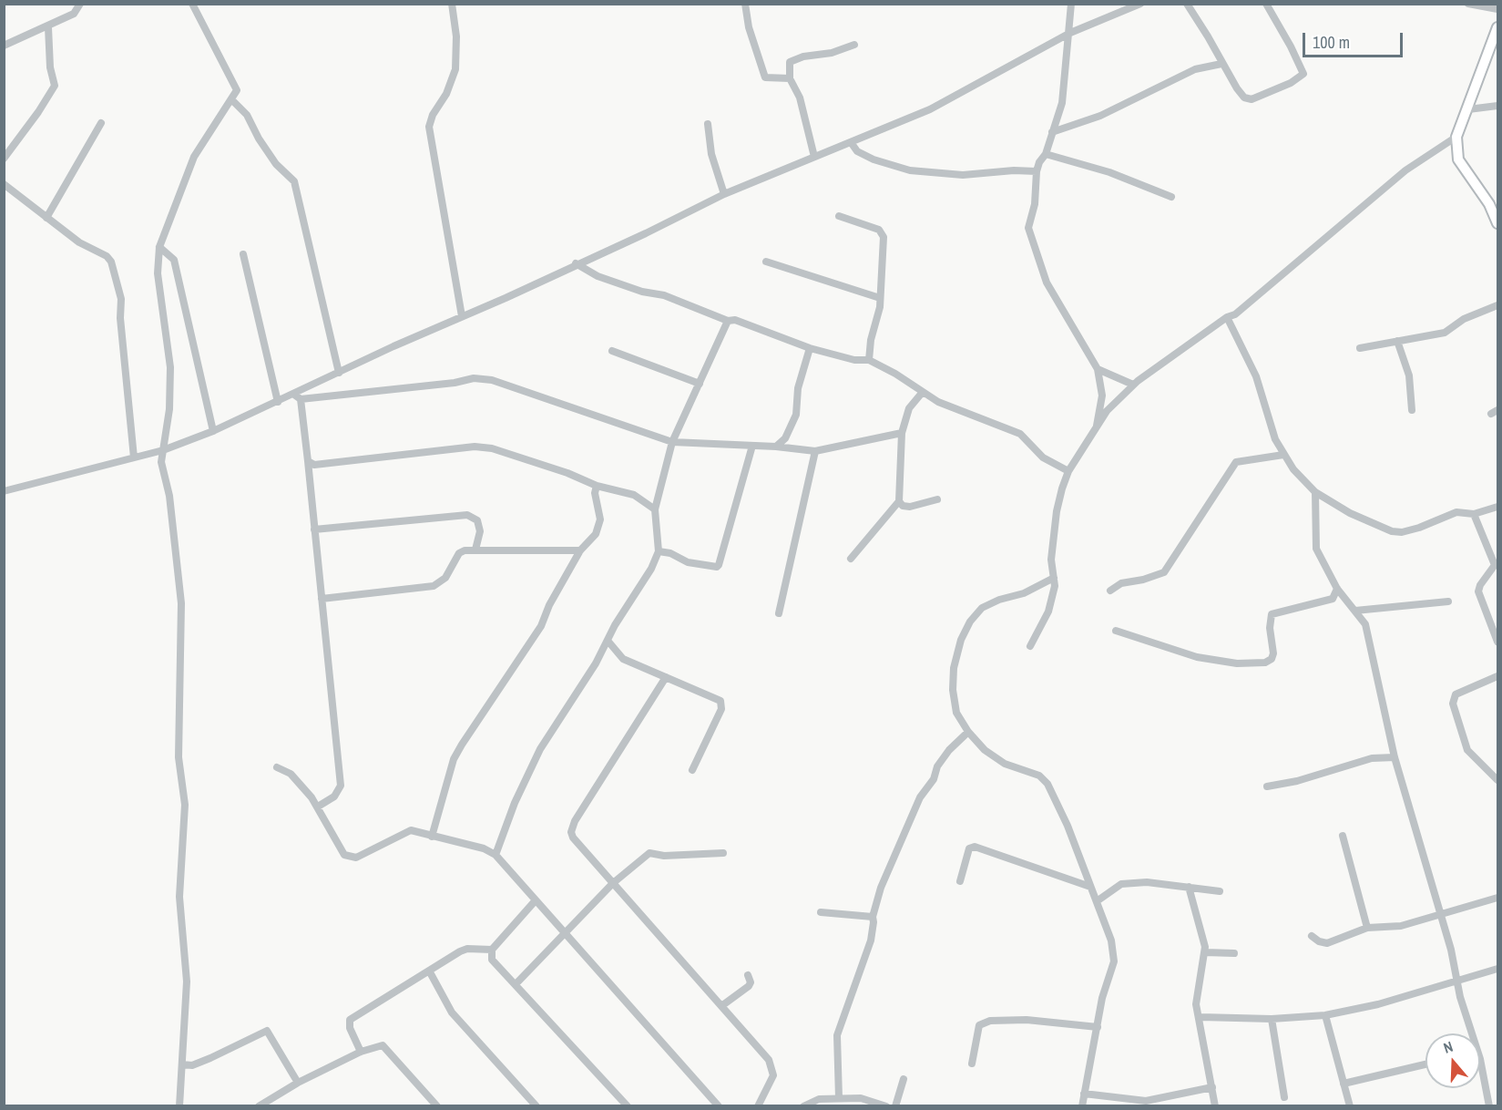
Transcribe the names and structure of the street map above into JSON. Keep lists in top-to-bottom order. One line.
{"scale_bar":"100 m","north":"top"}
